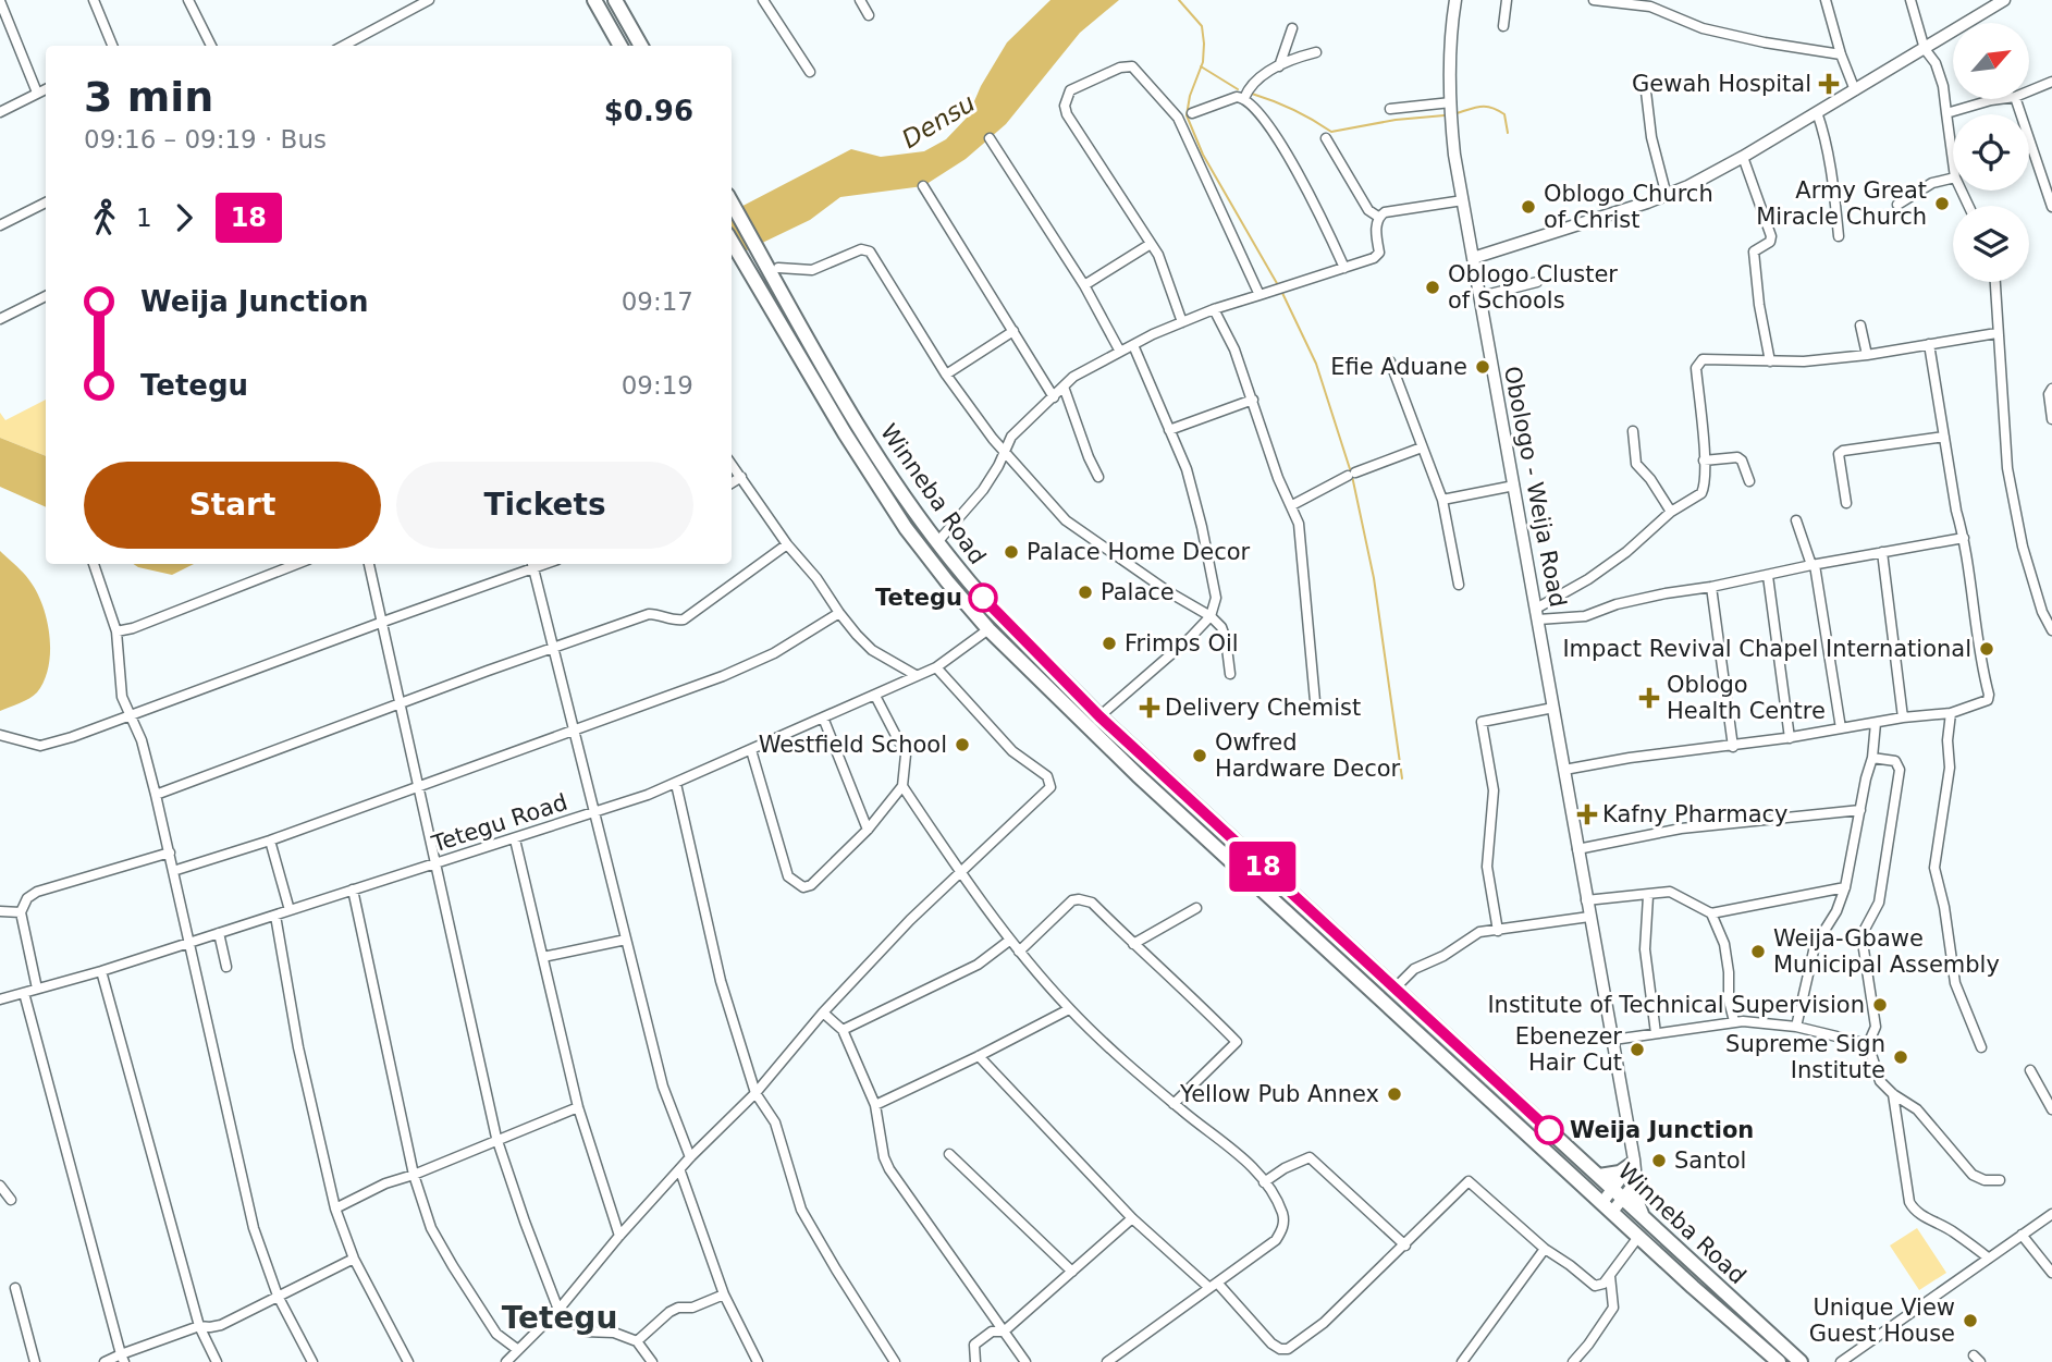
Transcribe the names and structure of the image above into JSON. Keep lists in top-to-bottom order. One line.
{"streets":{"highway":["Winneba Road"],"street":["Obologo - Weija Road","Tetegu Road"]},"crossings":[["Winneba Road","Tetegu Road"]],"districts":["Tetegu"],"water":["Densu"],"places":{"health":["Gewah Hospital","Oblogo Health Centre","Delivery Chemist","Kafny Pharmacy"],"other":["Army Great Miracle Church","Oblogo Church of Christ","Oblogo Cluster of Schools","Efie Aduane","Palace Home Decor","Palace","Tetegu","Frimps Oil","Impact Revival Chapel International","Westfield School","Owfred Hardware Decor","Weija-Gbawe Municipal Assembly","Institute of Technical Supervision","Ebenezer Hair Cut","Supreme Sign Institute","Yellow Pub Annex","Weija Junction","Santol","Unique View Guest House"]},"lines":["bus line 18"],"north":"top right","page":{"on_map":"18","heading":["3 min","09:16 – 09:19 · Bus","$0.96"],"legs":["1","18"],"list":[{"name":"Weija Junction","value":"09:17"},{"name":"Tetegu","value":"09:19"}],"buttons":["Start","Tickets"]}}
